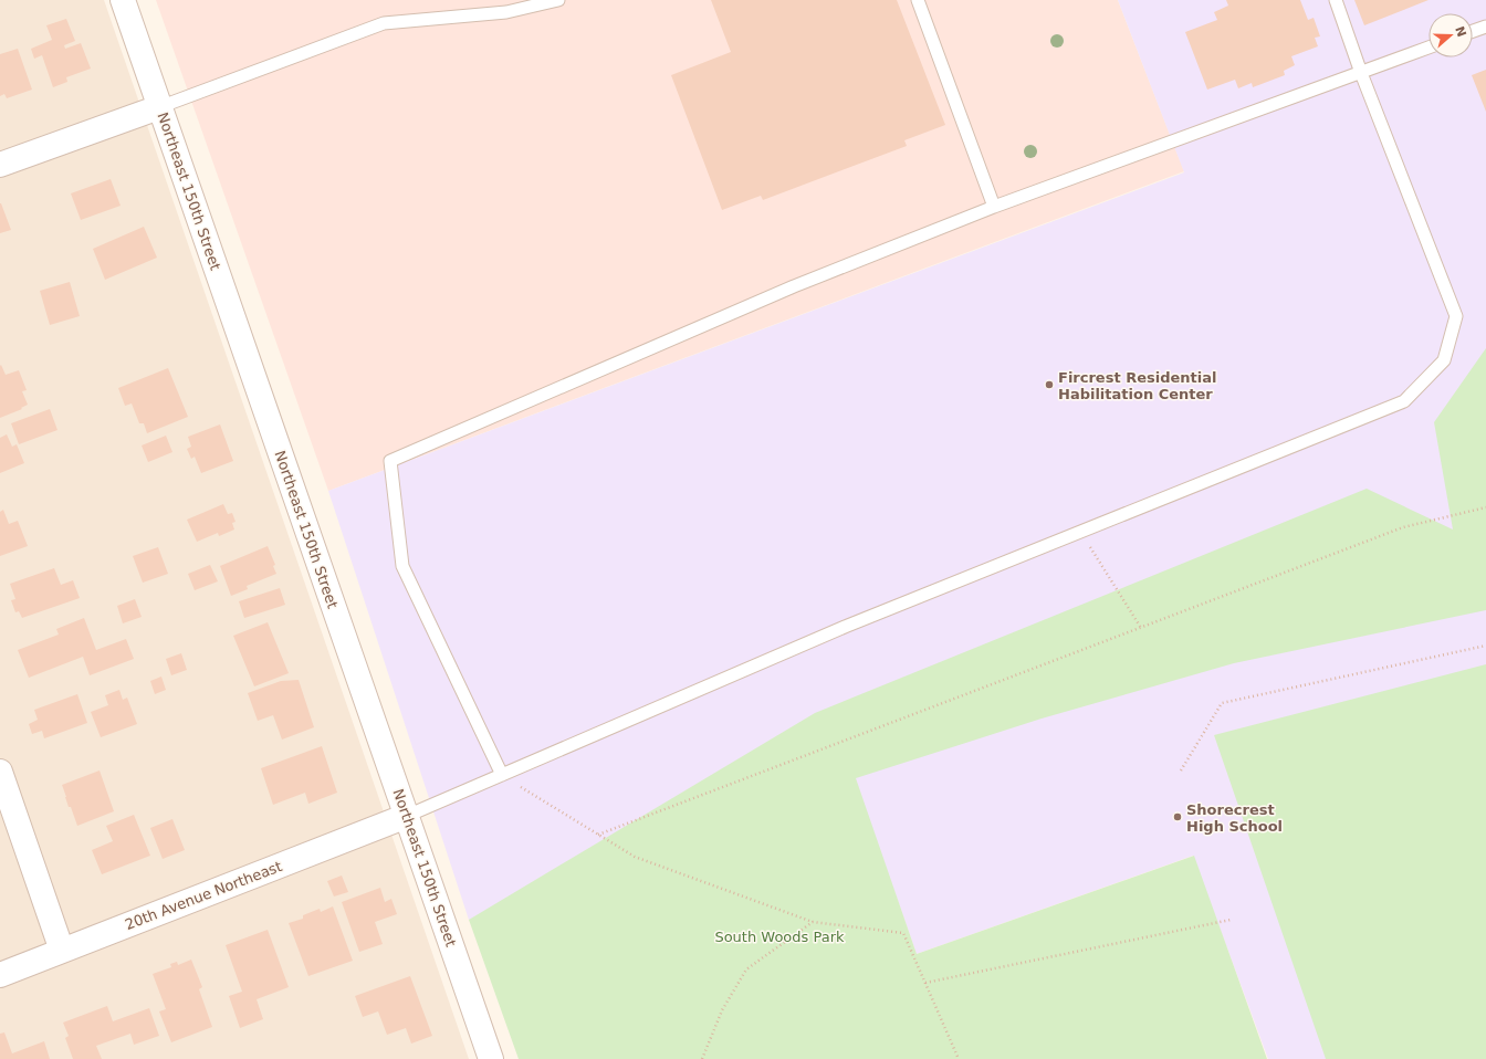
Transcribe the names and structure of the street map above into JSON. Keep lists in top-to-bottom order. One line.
{"streets":{"street":["Northeast 150th Street","20th Avenue Northeast"]},"crossings":[["Northeast 150th Street","20th Avenue Northeast"]],"parks":["South Woods Park"],"places":["Fircrest Residential Habilitation Center","Shorecrest High School"],"north":"right"}
